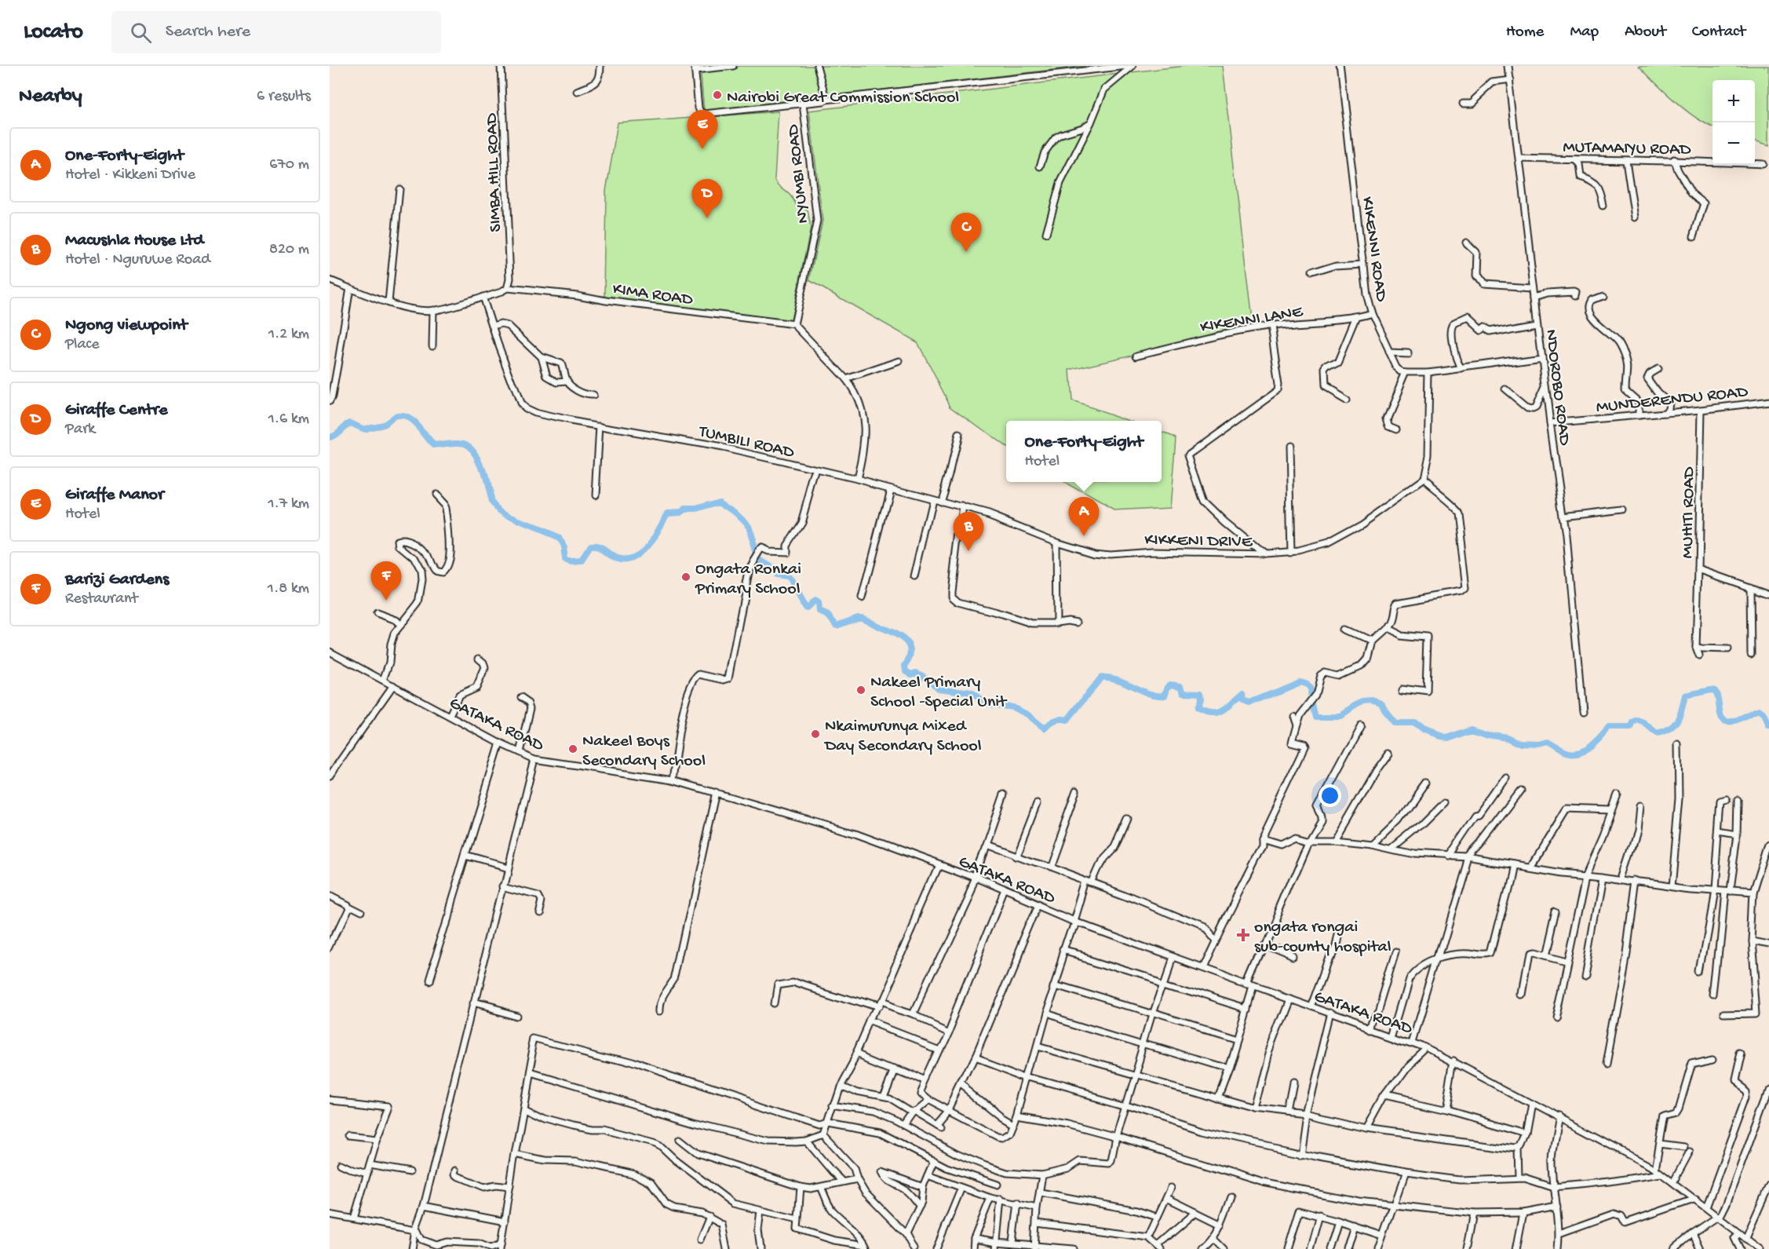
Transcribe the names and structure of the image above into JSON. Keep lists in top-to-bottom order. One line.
{"streets":{"street":["MUTAMAIYU ROAD","SIMBA HILL ROAD","NYUMBI ROAD","KIKENNI ROAD","KIMA ROAD","KIKENNI LANE","NDOROBO ROAD","MUNDERENDU ROAD","TUMBILI ROAD","MUHITI ROAD","KIKKENI DRIVE","GATAKA ROAD"]},"crossings":[["MUTAMAIYU ROAD","NDOROBO ROAD"],["SIMBA HILL ROAD","KIMA ROAD"],["NYUMBI ROAD","KIMA ROAD"],["KIKENNI ROAD","KIKENNI LANE"],["NDOROBO ROAD","MUNDERENDU ROAD"],["MUNDERENDU ROAD","MUHITI ROAD"],["TUMBILI ROAD","KIKKENI DRIVE"]],"places":{"other":["Nairobi Great Commission School","Ongata Ronkai Primary School","Nakeel Primary School -Special Unit","Nkaimurunya Mixed Day Secondary School","Nakeel Boys Secondary School"],"health":["ongata rongai sub-county hospital"]},"page":{"header":"Locato","search":"Search here","nav":["Home","Map","About","Contact"],"heading":["Nearby","6 results"],"map_buttons":["+","−"],"pins":["E","D","C","A","B","F"],"list":[{"mark":"A","name":"One-Forty-Eight","note":"Hotel · Kikkeni Drive","value":"670 m"},{"mark":"B","name":"Macushla House Ltd","note":"Hotel · Nguruwe Road","value":"820 m"},{"mark":"C","name":"Ngong viewpoint","note":"Place","value":"1.2 km"},{"mark":"D","name":"Giraffe Centre","note":"Park","value":"1.6 km"},{"mark":"E","name":"Giraffe Manor","note":"Hotel","value":"1.7 km"},{"mark":"F","name":"Barizi Gardens","note":"Restaurant","value":"1.8 km"}],"popup":["One-Forty-Eight","Hotel"]}}
